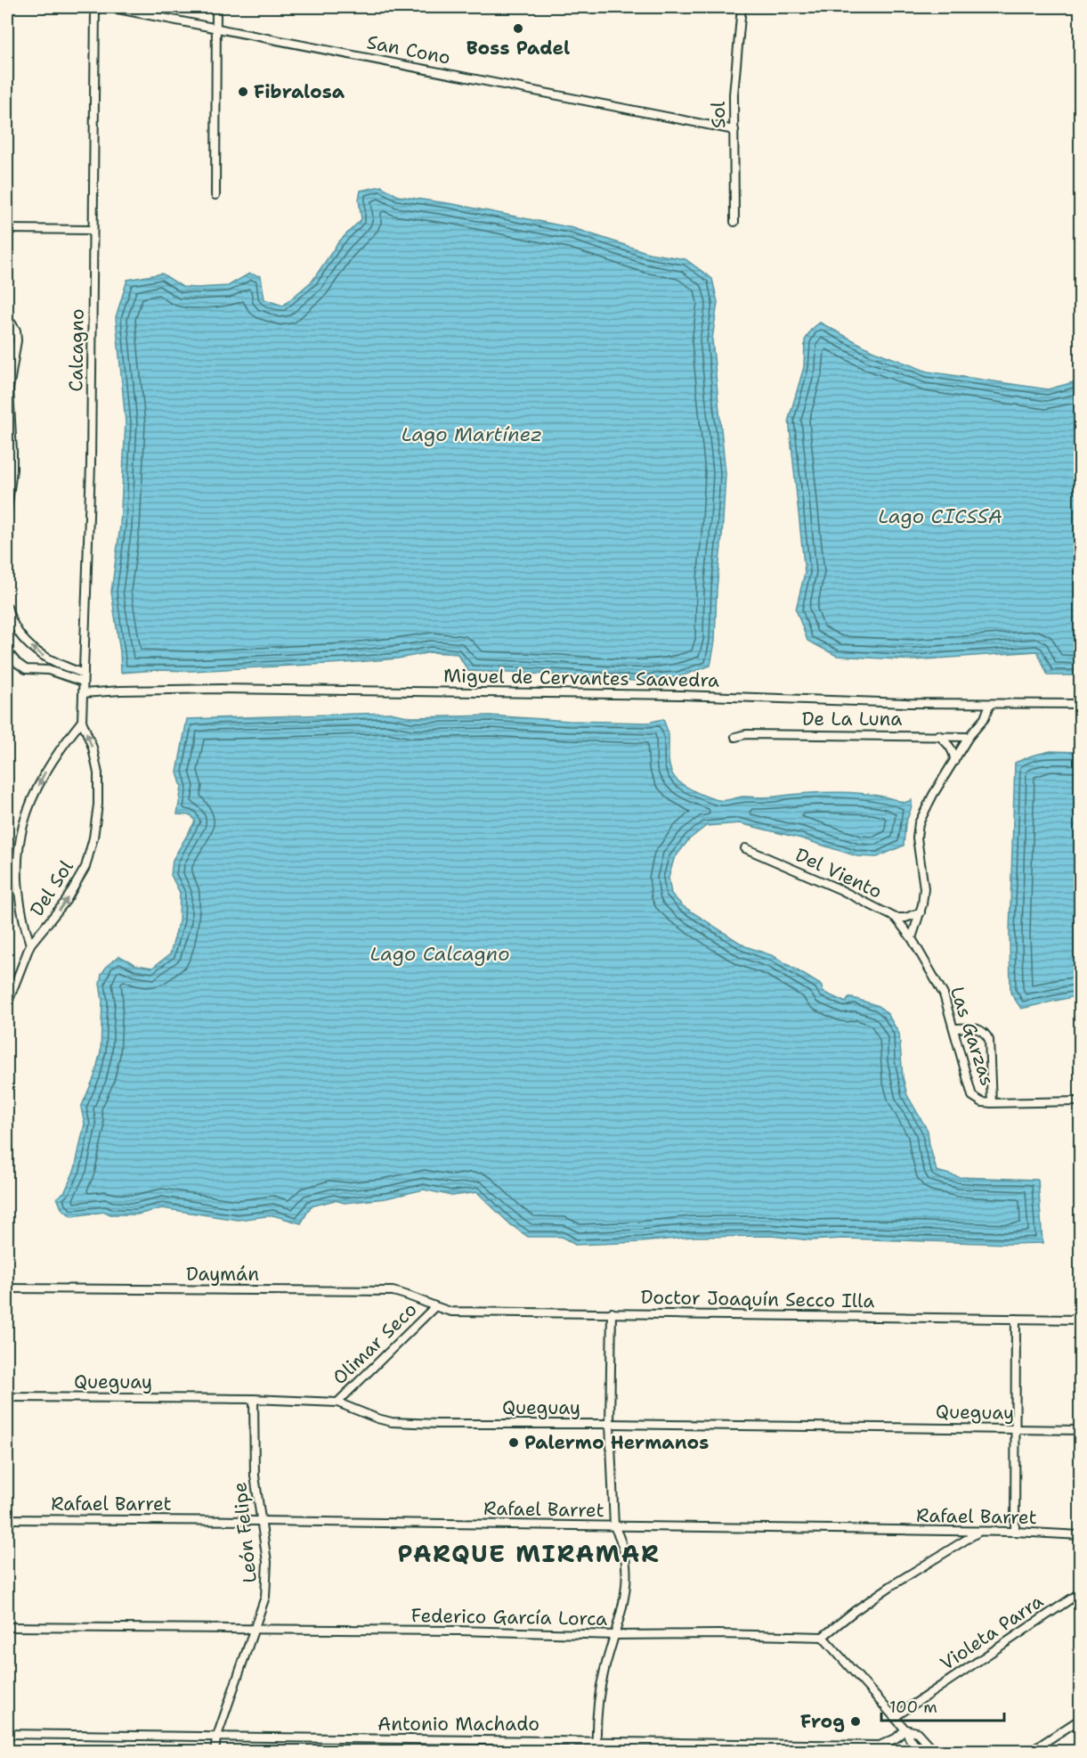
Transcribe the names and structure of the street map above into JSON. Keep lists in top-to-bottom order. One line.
{"streets":{"street":["San Cono","Sol","Calcagno","Miguel de Cervantes Saavedra","De La Luna","Del Viento","Del Sol","Las Garzas","Daymán","Doctor Joaquín Secco Illa","Olimar Seco","Queguay","Rafael Barret","León Felipe","Federico García Lorca","Violeta Parra","Antonio Machado"]},"crossings":[["San Cono","Sol"],["Calcagno","Miguel de Cervantes Saavedra"],["Calcagno","Del Sol"],["Del Viento","Las Garzas"],["Daymán","Doctor Joaquín Secco Illa"],["Daymán","Olimar Seco"],["Doctor Joaquín Secco Illa","Olimar Seco"],["Olimar Seco","Queguay"],["Queguay","León Felipe"],["Rafael Barret","León Felipe"],["León Felipe","Federico García Lorca"],["León Felipe","Antonio Machado"]],"districts":["PARQUE MIRAMAR"],"water":["Lago Martínez","Lago CICSSA","Lago Calcagno"],"places":["Boss Padel","Fibralosa","Palermo Hermanos","Frog"],"scale_bar":"100 m"}
